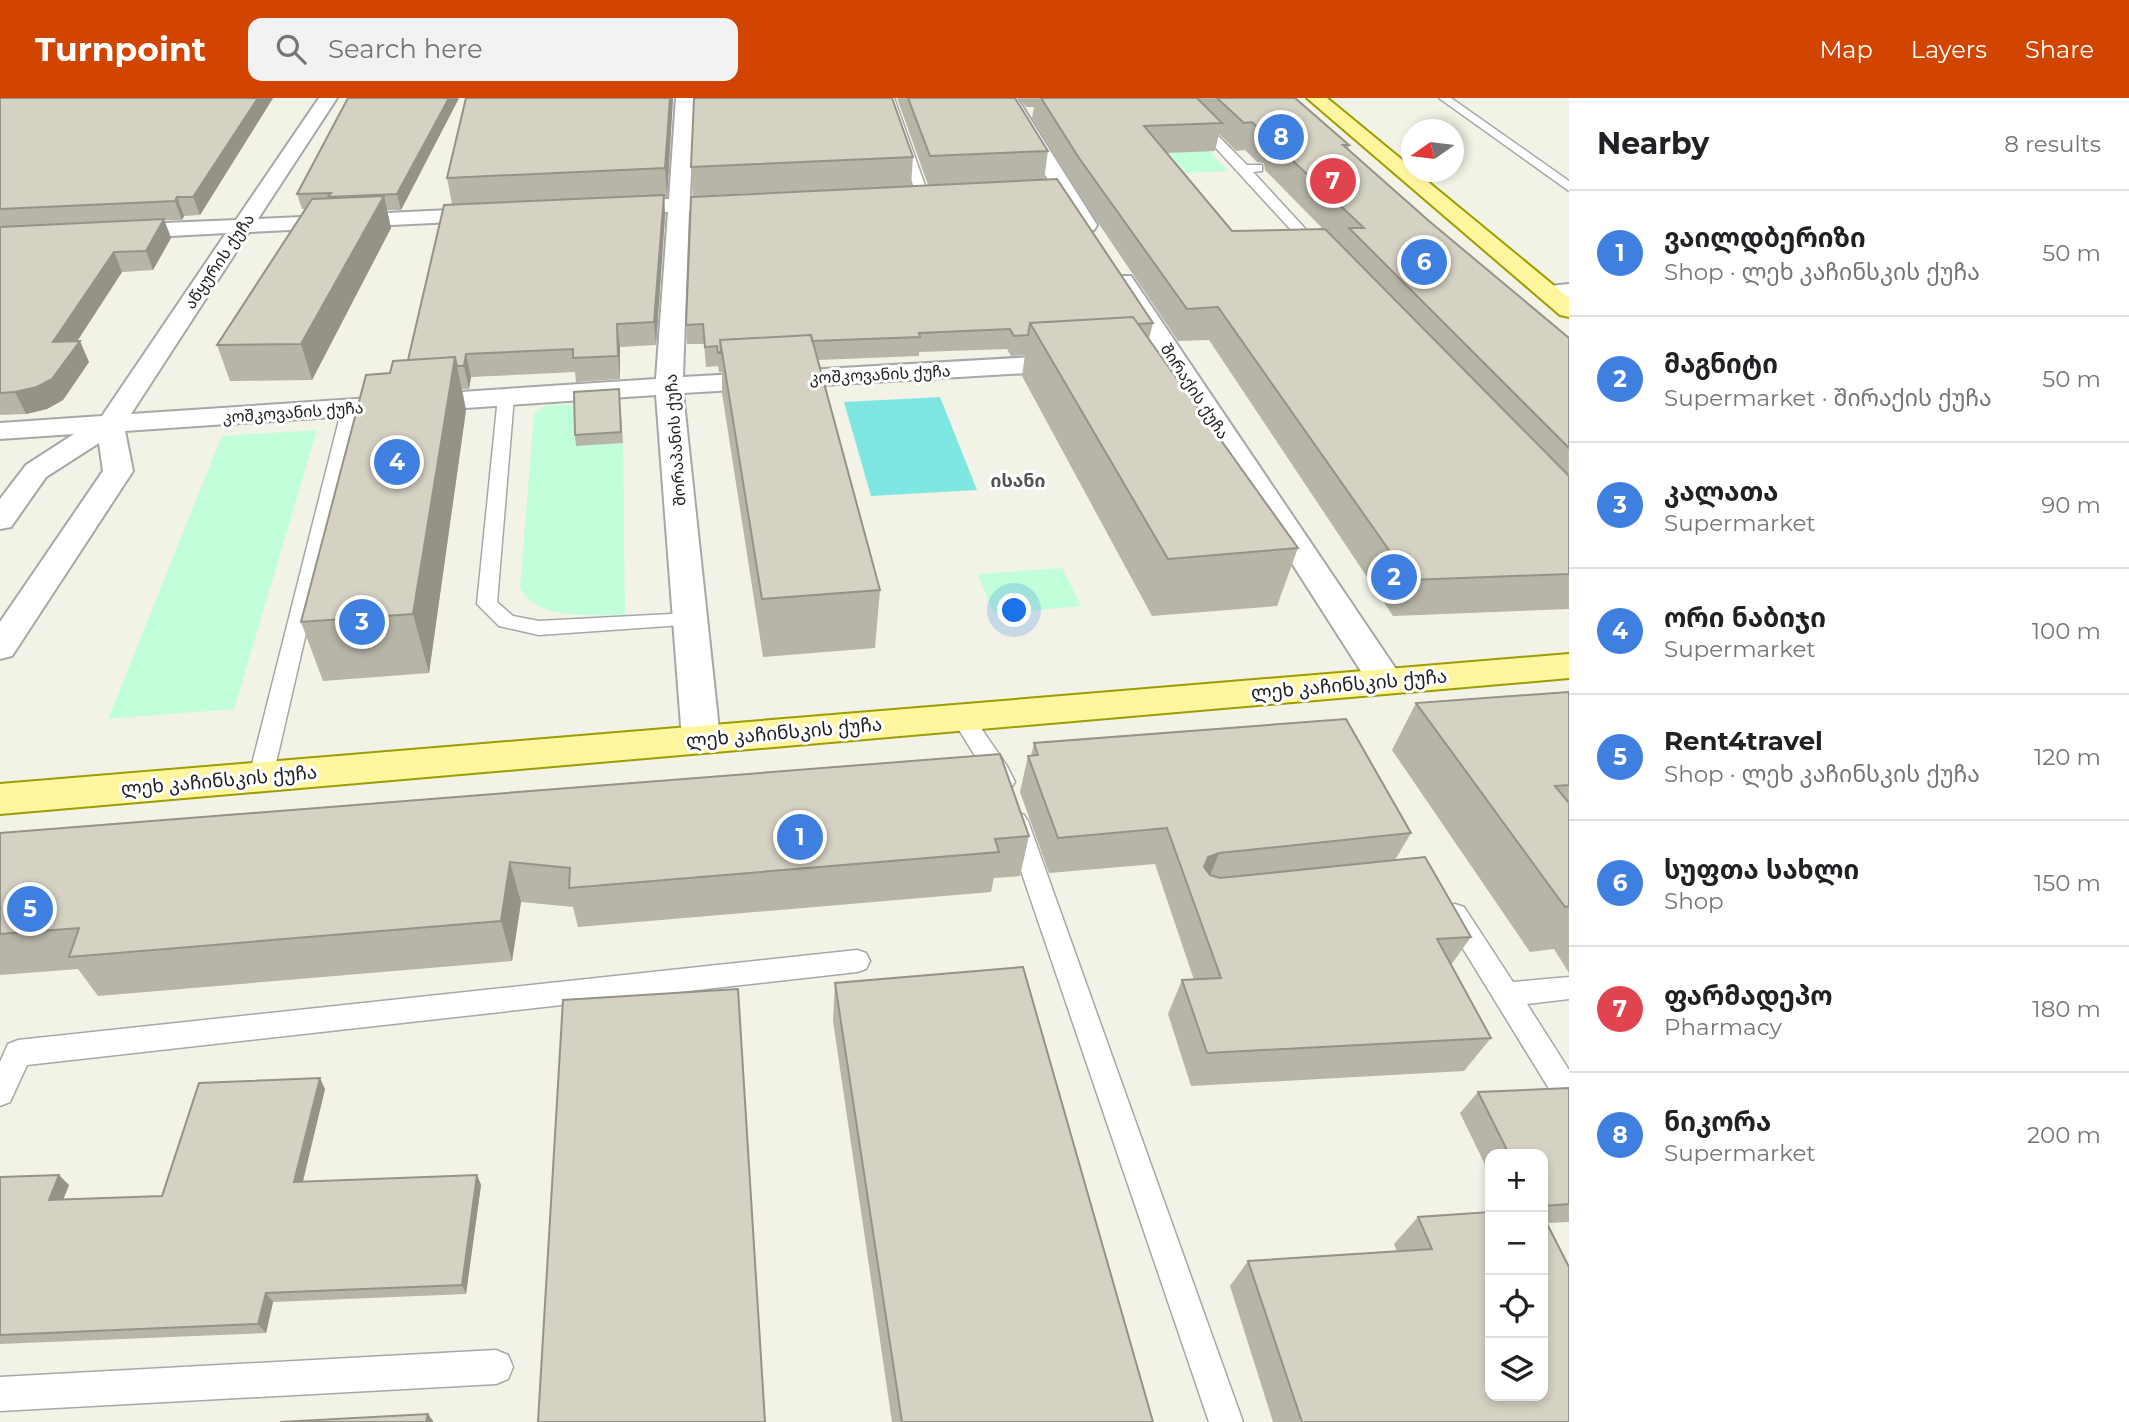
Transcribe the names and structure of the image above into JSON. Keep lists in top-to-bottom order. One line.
{"streets":{"main road":["ლეხ კაჩინსკის ქუჩა"],"street":["აწყურის ქუჩა","კოშკოვანის ქუჩა","შირაქის ქუჩა","შორაპანის ქუჩა"]},"crossings":[["აწყურის ქუჩა","კოშკოვანის ქუჩა"],["კოშკოვანის ქუჩა","შირაქის ქუჩა"],["კოშკოვანის ქუჩა","შორაპანის ქუჩა"],["შირაქის ქუჩა","ლეხ კაჩინსკის ქუჩა"],["შორაპანის ქუჩა","ლეხ კაჩინსკის ქუჩა"]],"districts":["ისანი"],"north":"left","page":{"header":"Turnpoint","search":"Search here","nav":["Map","Layers","Share"],"heading":["Nearby","8 results"],"pins":["8","7","6","4","2","3","1","5"],"list":[{"mark":"1","name":"ვაილდბერიზი","note":"Shop · ლეხ კაჩინსკის ქუჩა","value":"50 m"},{"mark":"2","name":"მაგნიტი","note":"Supermarket · შირაქის ქუჩა","value":"50 m"},{"mark":"3","name":"კალათა","note":"Supermarket","value":"90 m"},{"mark":"4","name":"ორი ნაბიჯი","note":"Supermarket","value":"100 m"},{"mark":"5","name":"Rent4travel","note":"Shop · ლეხ კაჩინსკის ქუჩა","value":"120 m"},{"mark":"6","name":"სუფთა სახლი","note":"Shop","value":"150 m"},{"mark":"7","name":"ფარმადეპო","note":"Pharmacy","value":"180 m"},{"mark":"8","name":"ნიკორა","note":"Supermarket","value":"200 m"}],"map_buttons":["+","−"]}}
